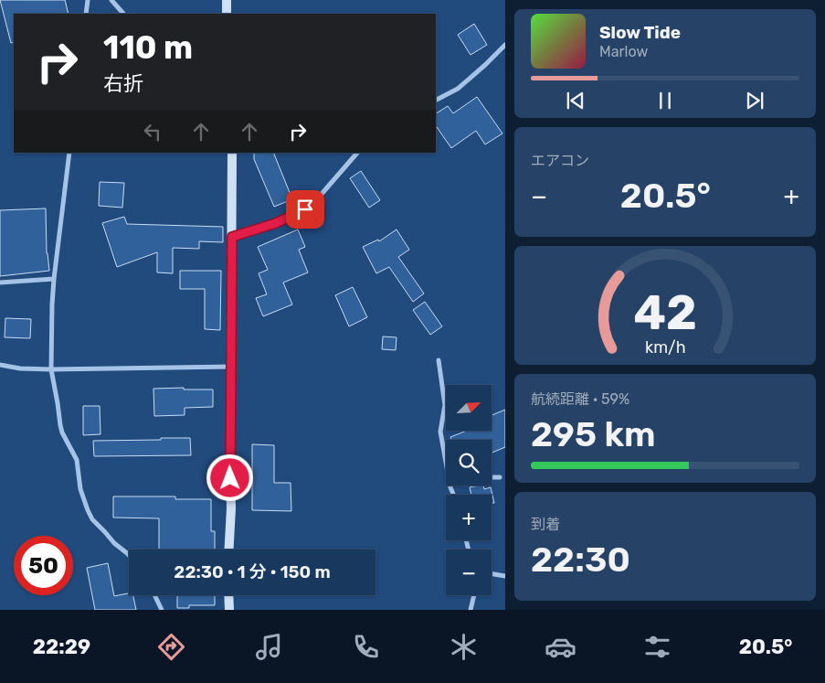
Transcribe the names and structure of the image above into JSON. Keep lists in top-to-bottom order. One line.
{"north":"top right","page":{"turn":["110 m","右折"],"song":["Slow Tide","Marlow"],"tile":["エアコン",["航続距離 · 59%","295 km"],["到着","22:30"]],"heat":["−","20.5°","+"],"map_buttons":["+","−"],"limit":"50","trip":"22:30 · 1 分 · 150 m","tabs":["22:29","20.5°"],"gauge":["42","km/h"]}}
